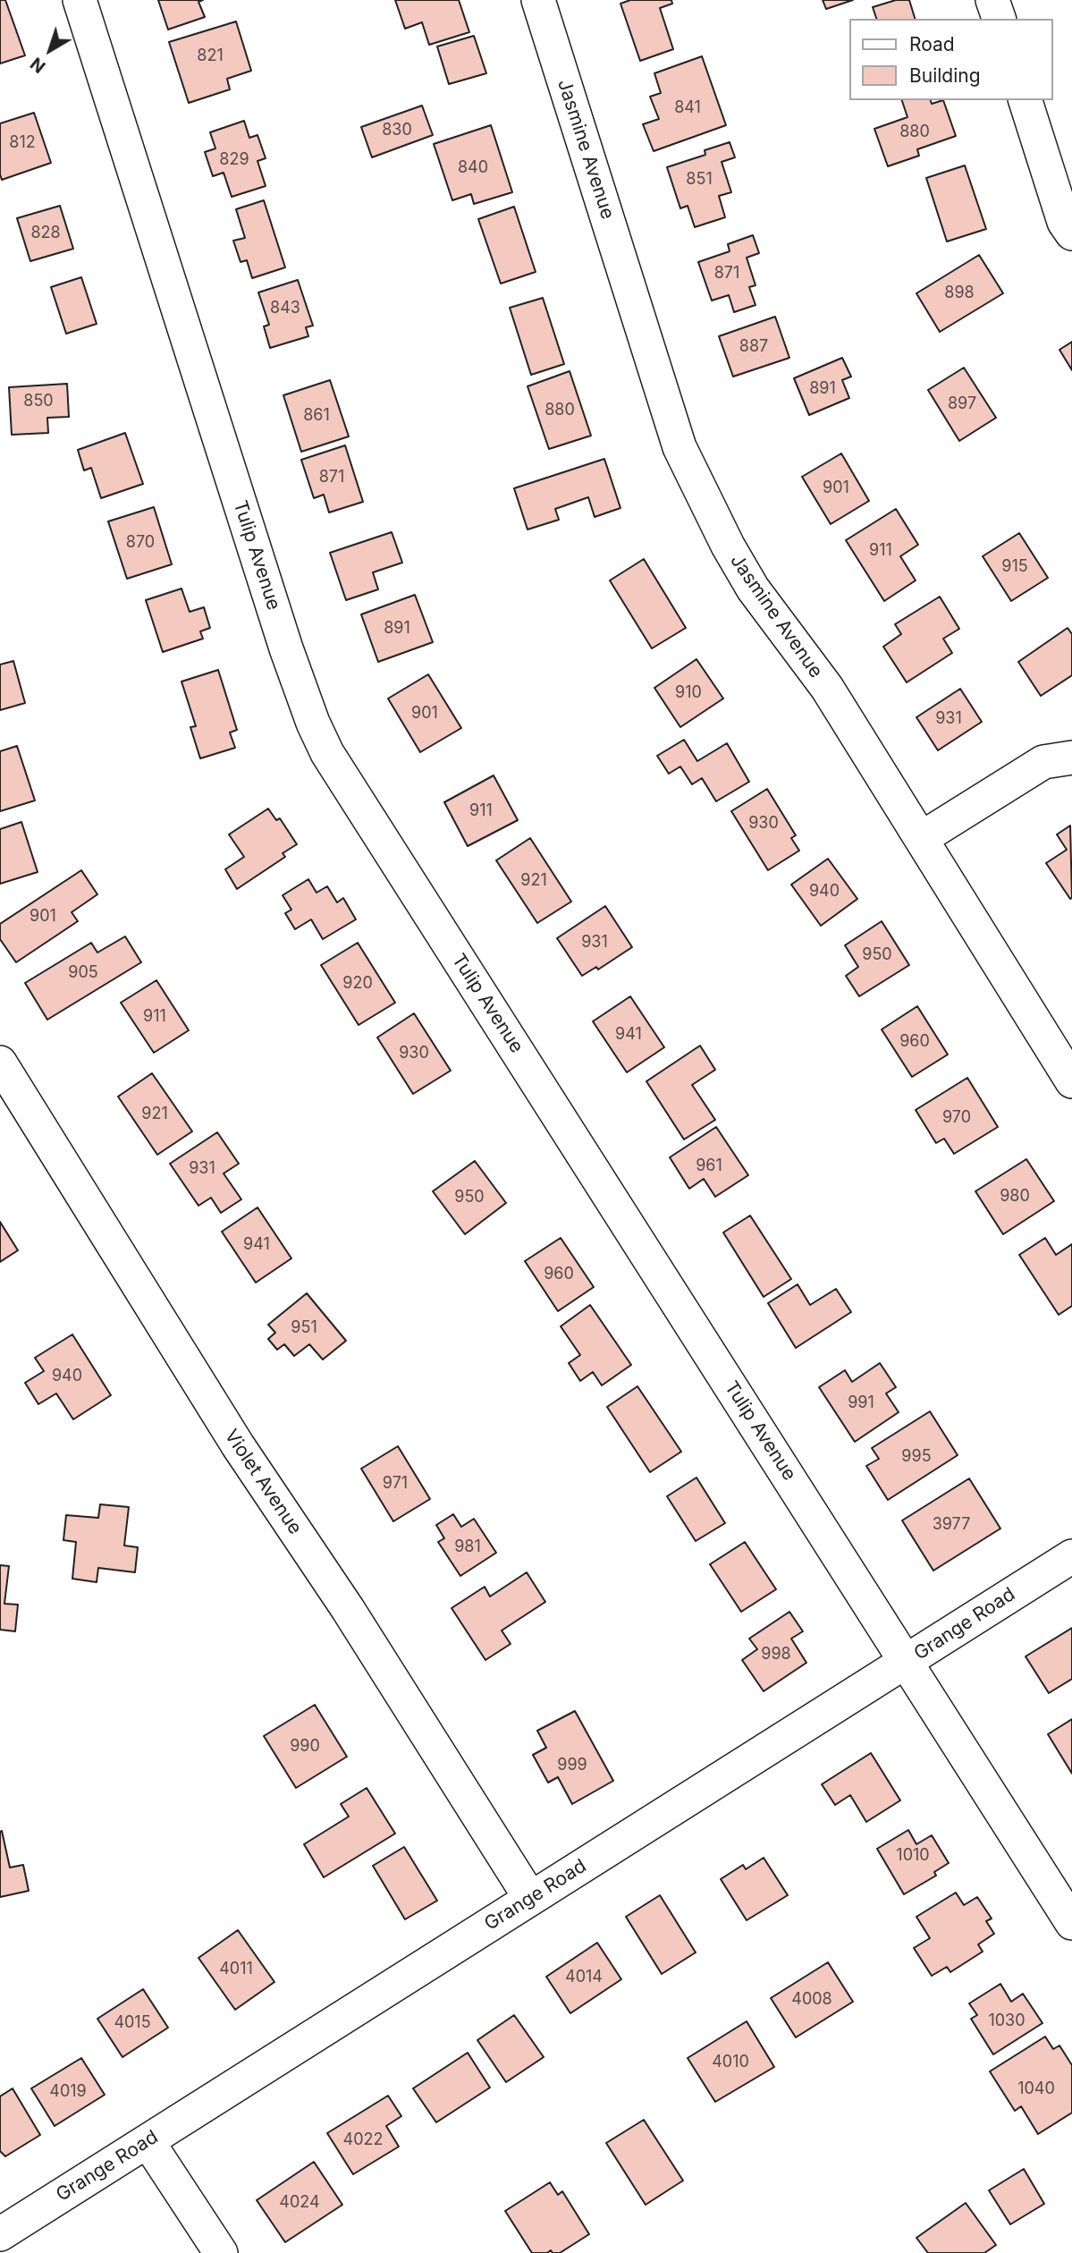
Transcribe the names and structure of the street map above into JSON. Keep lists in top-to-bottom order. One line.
{"streets":{"street":["Jasmine Avenue","Tulip Avenue","Violet Avenue","Grange Road"]},"crossings":[["Tulip Avenue","Grange Road"],["Violet Avenue","Grange Road"]],"house_numbers":["821","841","830","880","812","829","840","851","828","871","898","843","887","891","850","897","880","861","871","901","870","911","915","891","910","901","931","911","930","921","940","901","931","950","905","920","911","941","960","930","921","970","961","931","980","950","941","960","951","940","991","995","971","3977","981","998","990","999","1010","4011","4014","4008","1030","4015","4010","1040","4019","4022","4024"],"legend":["Road","Building"],"north":"bottom left"}
